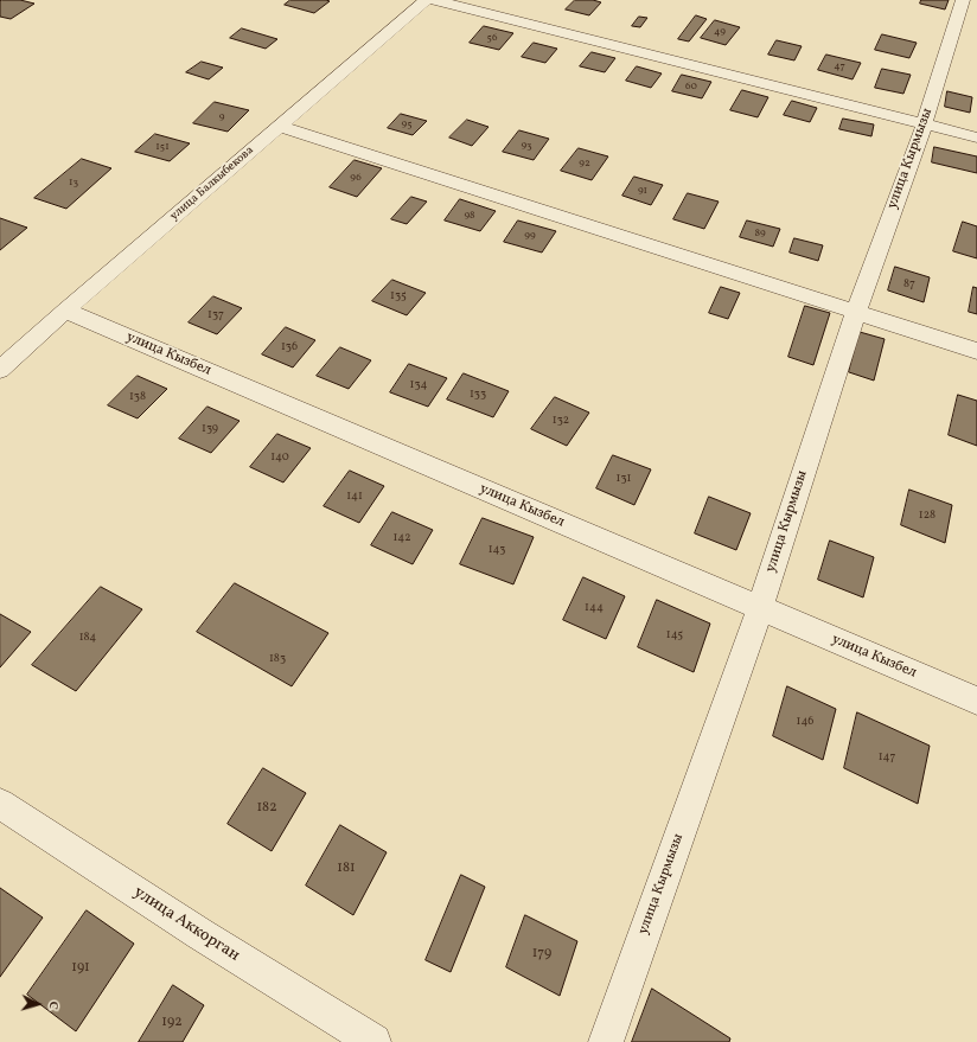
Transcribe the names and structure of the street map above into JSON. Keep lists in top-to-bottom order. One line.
{"streets":{"street":["улица Кырмызы","улица Балкыбекова","улица Кызбел","улица Аккорган"]},"crossings":[["улица Кырмызы","улица Кызбел"],["улица Балкыбекова","улица Кызбел"]],"house_numbers":["49","56","47","60","9","95","93","151","92","96","13","91","98","89","99","87","135","137","136","134","133","138","132","139","140","131","141","128","142","143","144","145","184","183","146","147","182","181","179","191","192"],"north":"right"}
